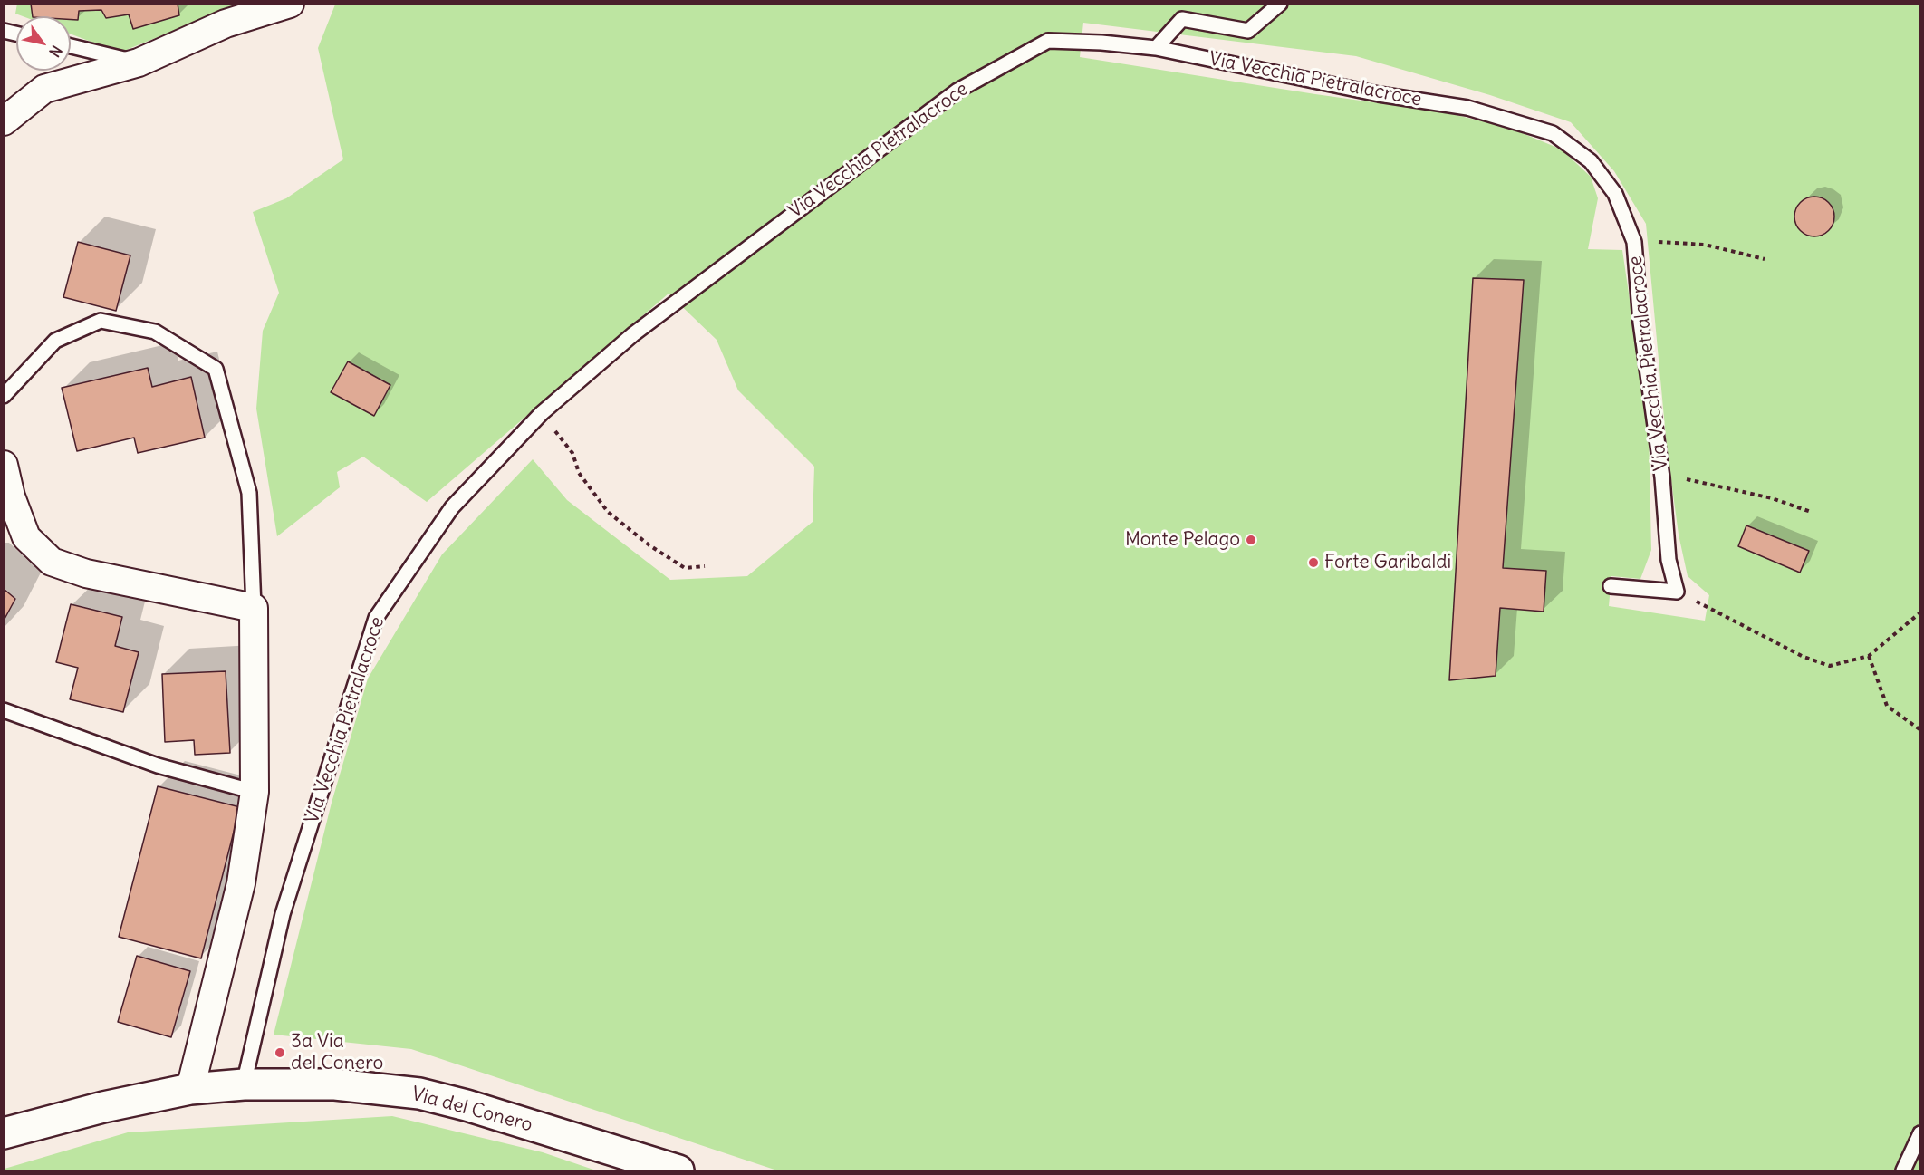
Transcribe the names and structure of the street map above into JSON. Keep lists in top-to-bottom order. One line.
{"streets":{"main road":["Via del Conero"],"lane":["Via Vecchia Pietralacroce"]},"crossings":[["Via Vecchia Pietralacroce","Via del Conero"]],"places":["Monte Pelago","Forte Garibaldi","3a Via del Conero"],"north":"bottom right"}
